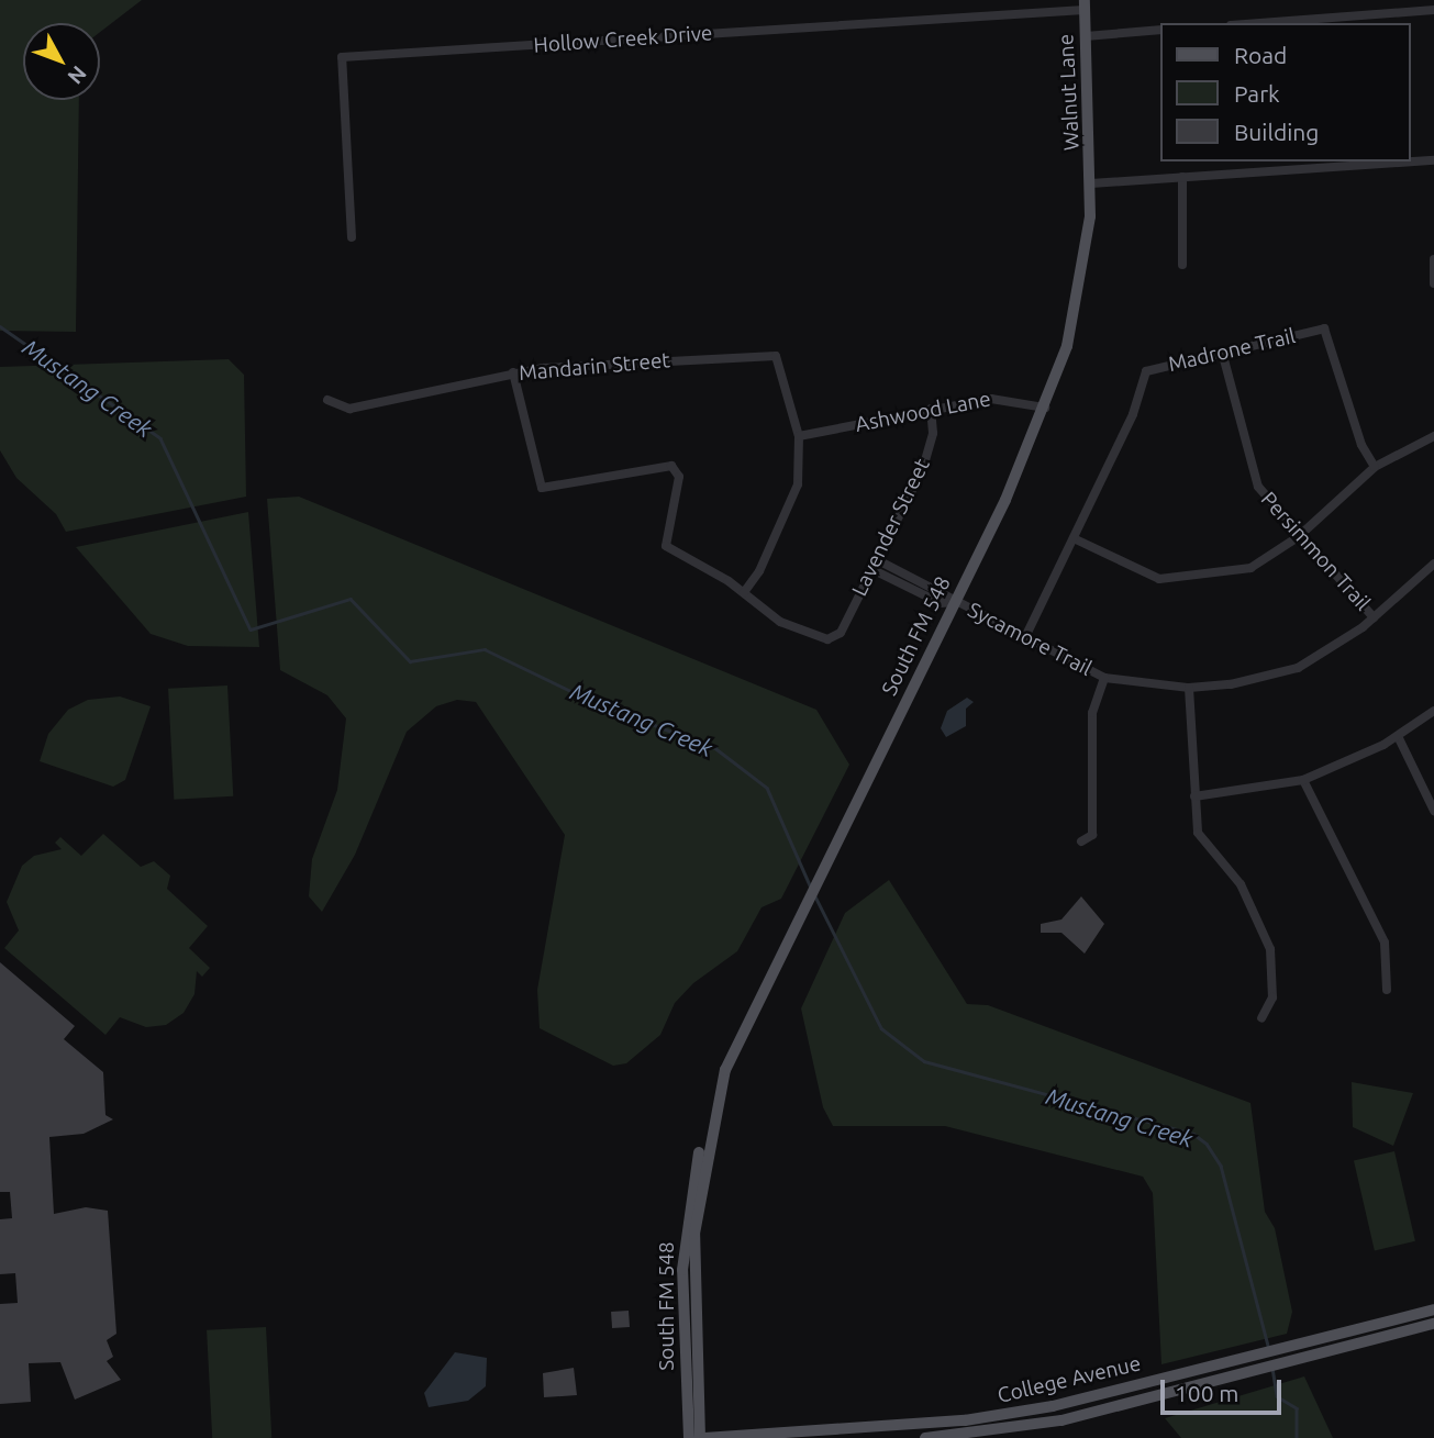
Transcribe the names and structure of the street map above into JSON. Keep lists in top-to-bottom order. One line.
{"streets":{"main road":["Walnut Lane","South FM 548","College Avenue"],"street":["Hollow Creek Drive","Madrone Trail","Mandarin Street","Ashwood Lane","Lavender Street","Persimmon Trail","Sycamore Trail"]},"crossings":[["Hollow Creek Drive","Walnut Lane"],["Walnut Lane","South FM 548"],["Madrone Trail","Persimmon Trail"],["Madrone Trail","Sycamore Trail"],["Mandarin Street","Ashwood Lane"],["Ashwood Lane","Lavender Street"],["Ashwood Lane","South FM 548"],["Lavender Street","Sycamore Trail"],["Persimmon Trail","Sycamore Trail"],["South FM 548","Sycamore Trail"],["South FM 548","College Avenue"]],"water":["Mustang Creek"],"legend":["Road","Park","Building"],"scale_bar":"100 m","north":"bottom right"}
